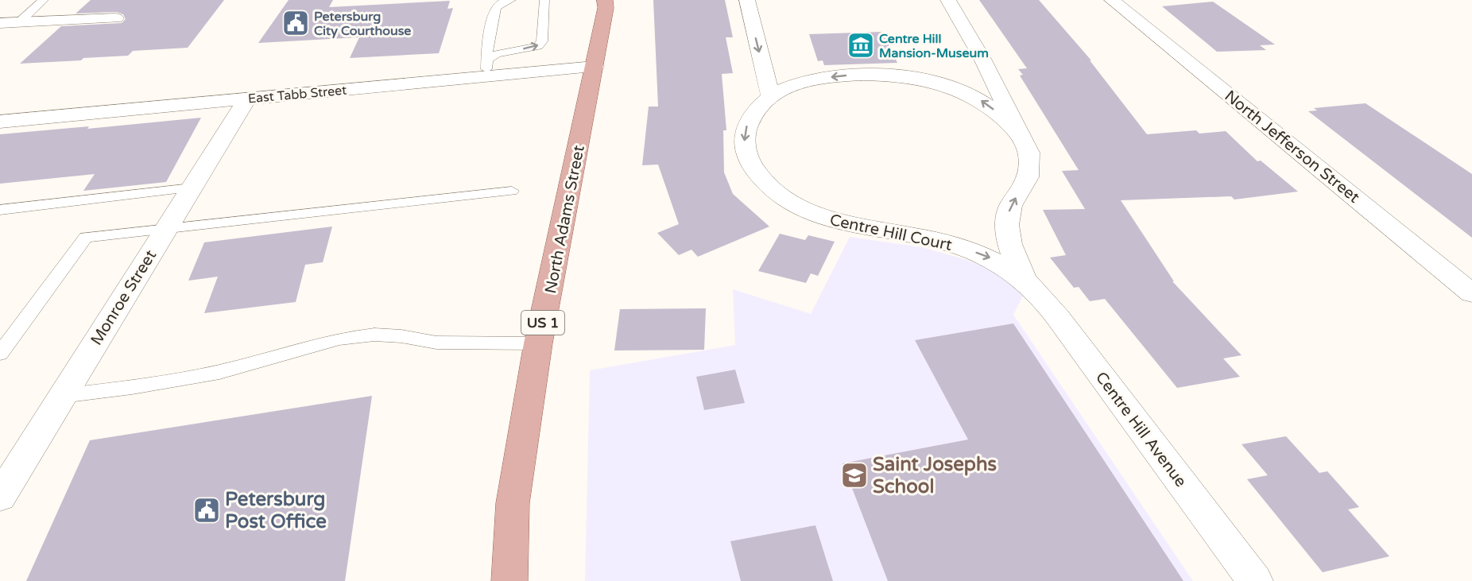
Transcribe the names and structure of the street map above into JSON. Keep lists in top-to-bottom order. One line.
{"streets":{"main road":["North Adams Street","US 1"],"street":["East Tabb Street","North Jefferson Street","Centre Hill Court","Monroe Street","Centre Hill Avenue"]},"crossings":[["East Tabb Street","North Adams Street"],["East Tabb Street","Monroe Street"],["Centre Hill Court","Centre Hill Avenue"]],"places":{"public building":["Petersburg City Courthouse","Petersburg Post Office"],"museum":["Centre Hill Mansion-Museum"],"school or university":["Saint Josephs School"]}}
